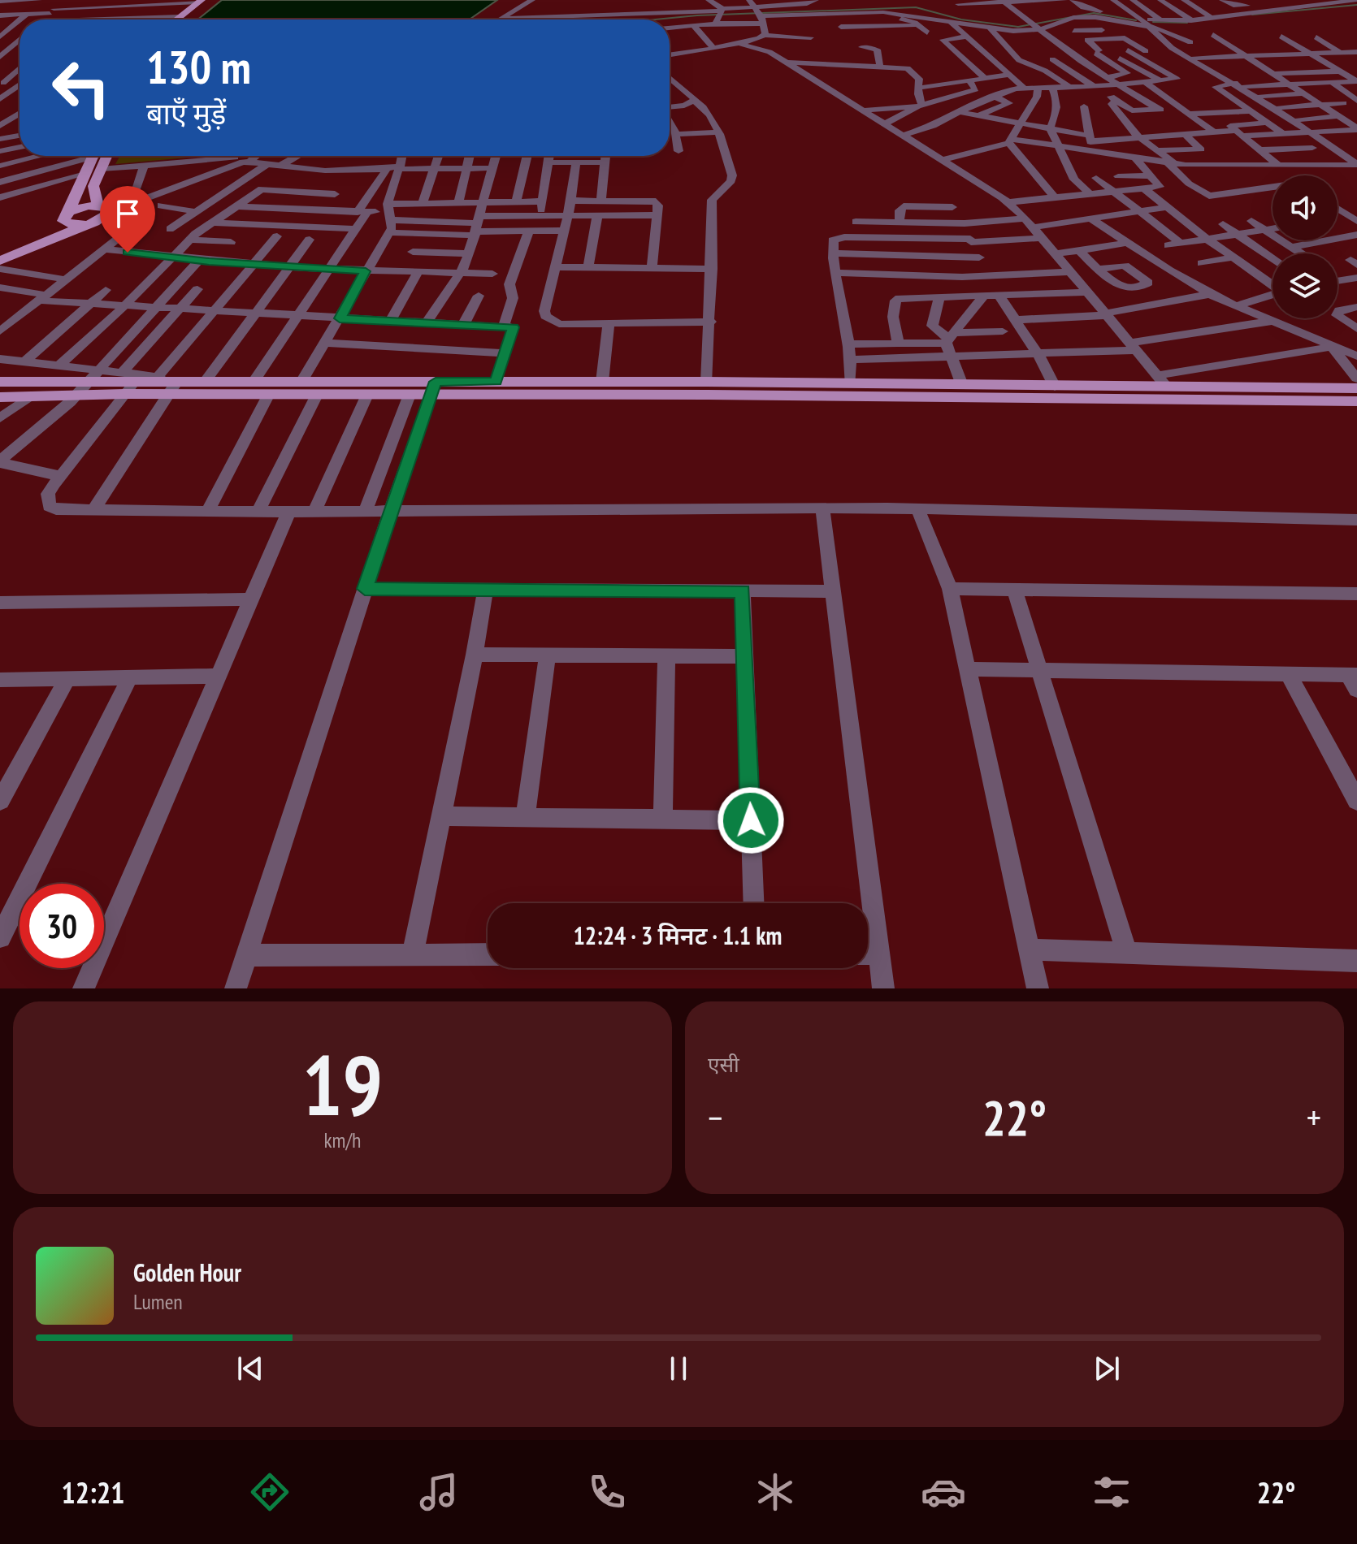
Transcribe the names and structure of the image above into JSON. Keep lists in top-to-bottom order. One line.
{"page":{"turn":["130 m","बाएँ मुड़ें"],"limit":"30","trip":"12:24 · 3 मिनट · 1.1 km","tile":[["19","km/h"],"एसी"],"heat":["−","22°","+"],"song":["Golden Hour","Lumen"],"tabs":["12:21","22°"]}}
